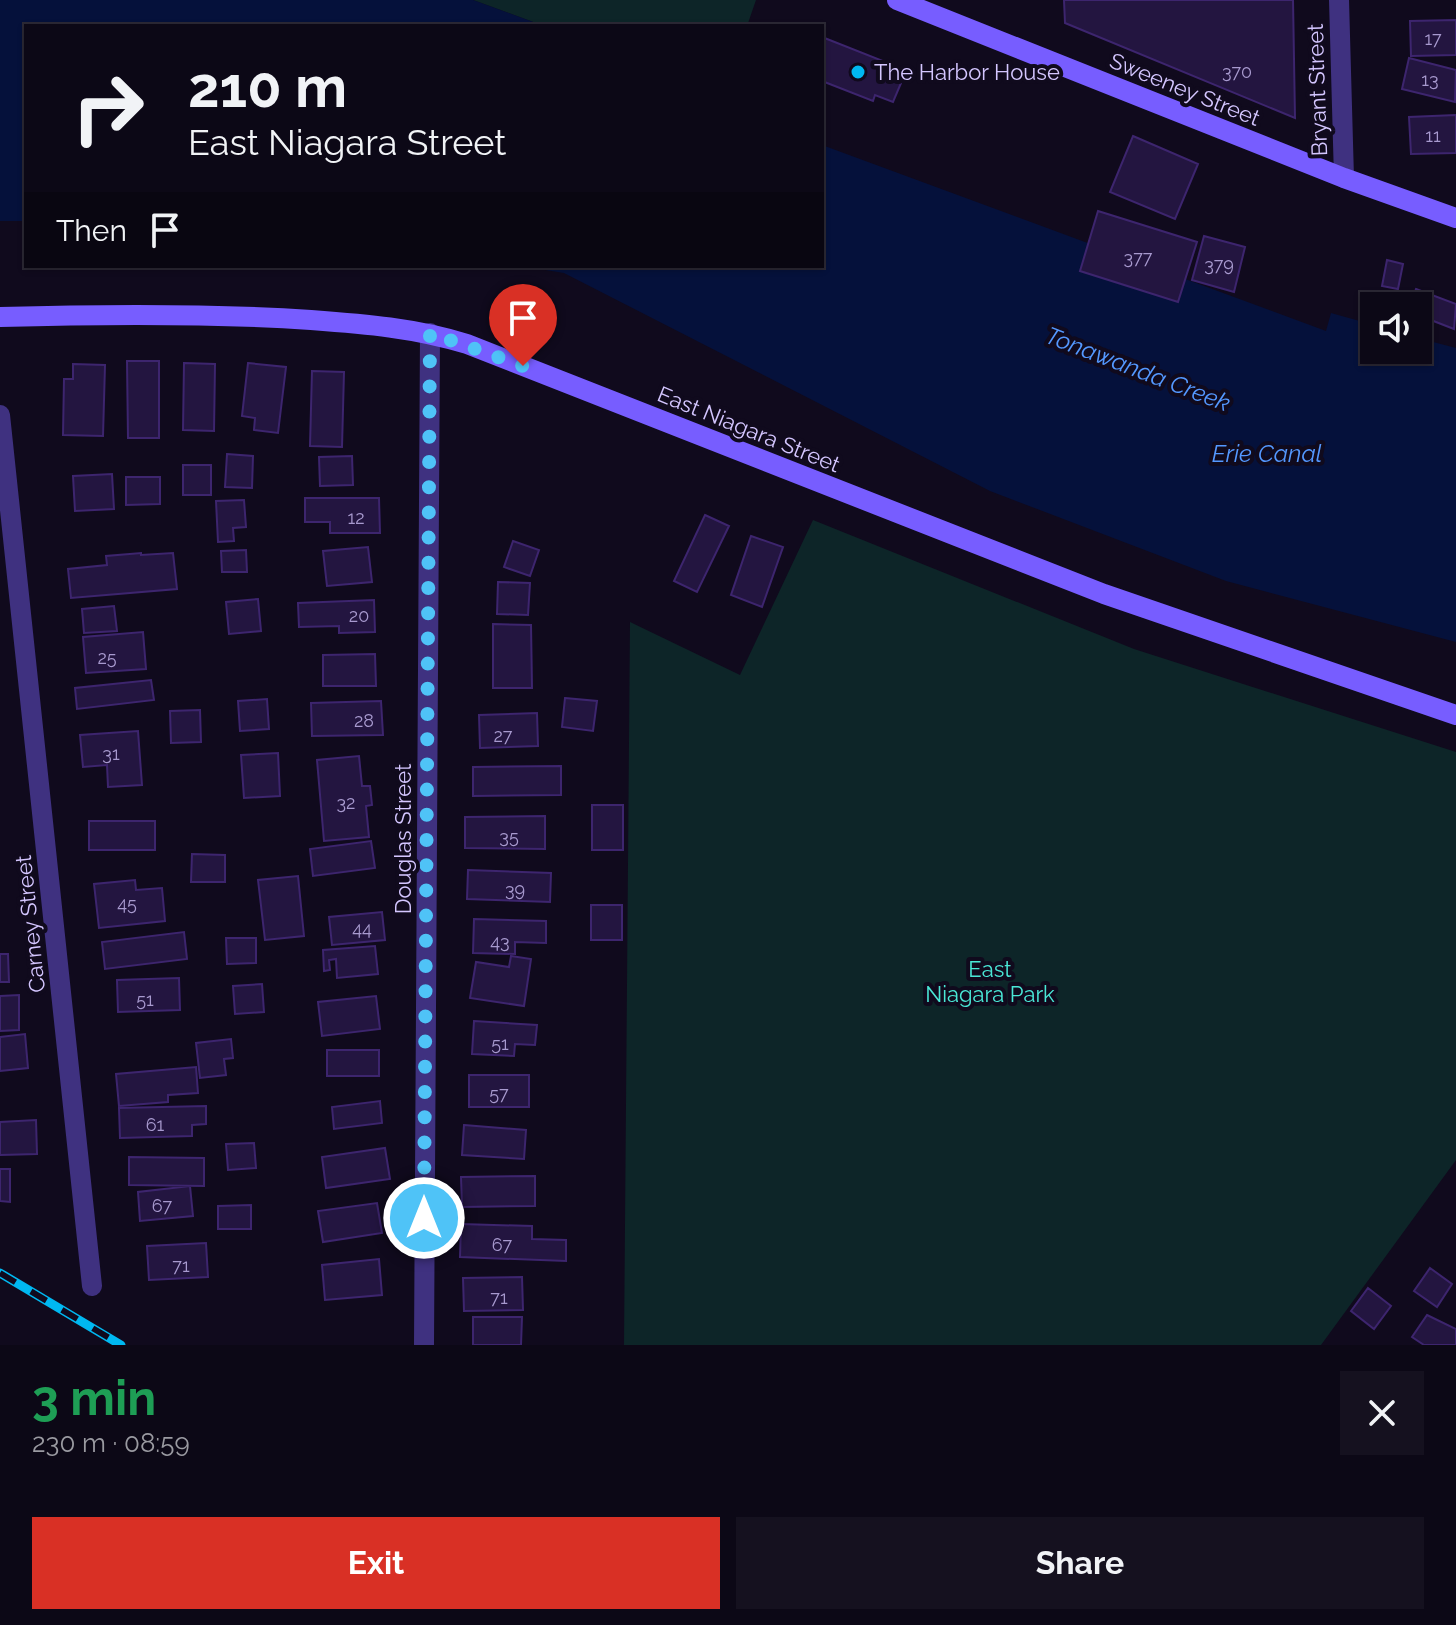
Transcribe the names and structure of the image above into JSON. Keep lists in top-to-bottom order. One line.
{"streets":{"street":["Sweeney Street","Bryant Street","East Niagara Street","Douglas Street","Carney Street"]},"crossings":[["Sweeney Street","Bryant Street"],["East Niagara Street","Douglas Street"]],"water":["Tonawanda Creek","Erie Canal"],"parks":["East Niagara Park"],"places":["The Harbor House"],"house_numbers":["17","370","13","11","377","379","12","20","25","28","27","31","32","35","39","45","44","43","51","51","57","61","67","67","71","71"],"page":{"turn":["210 m","East Niagara Street"],"then":"Then","heading":["3 min","230 m · 08:59"],"buttons":["Exit","Share"]}}
